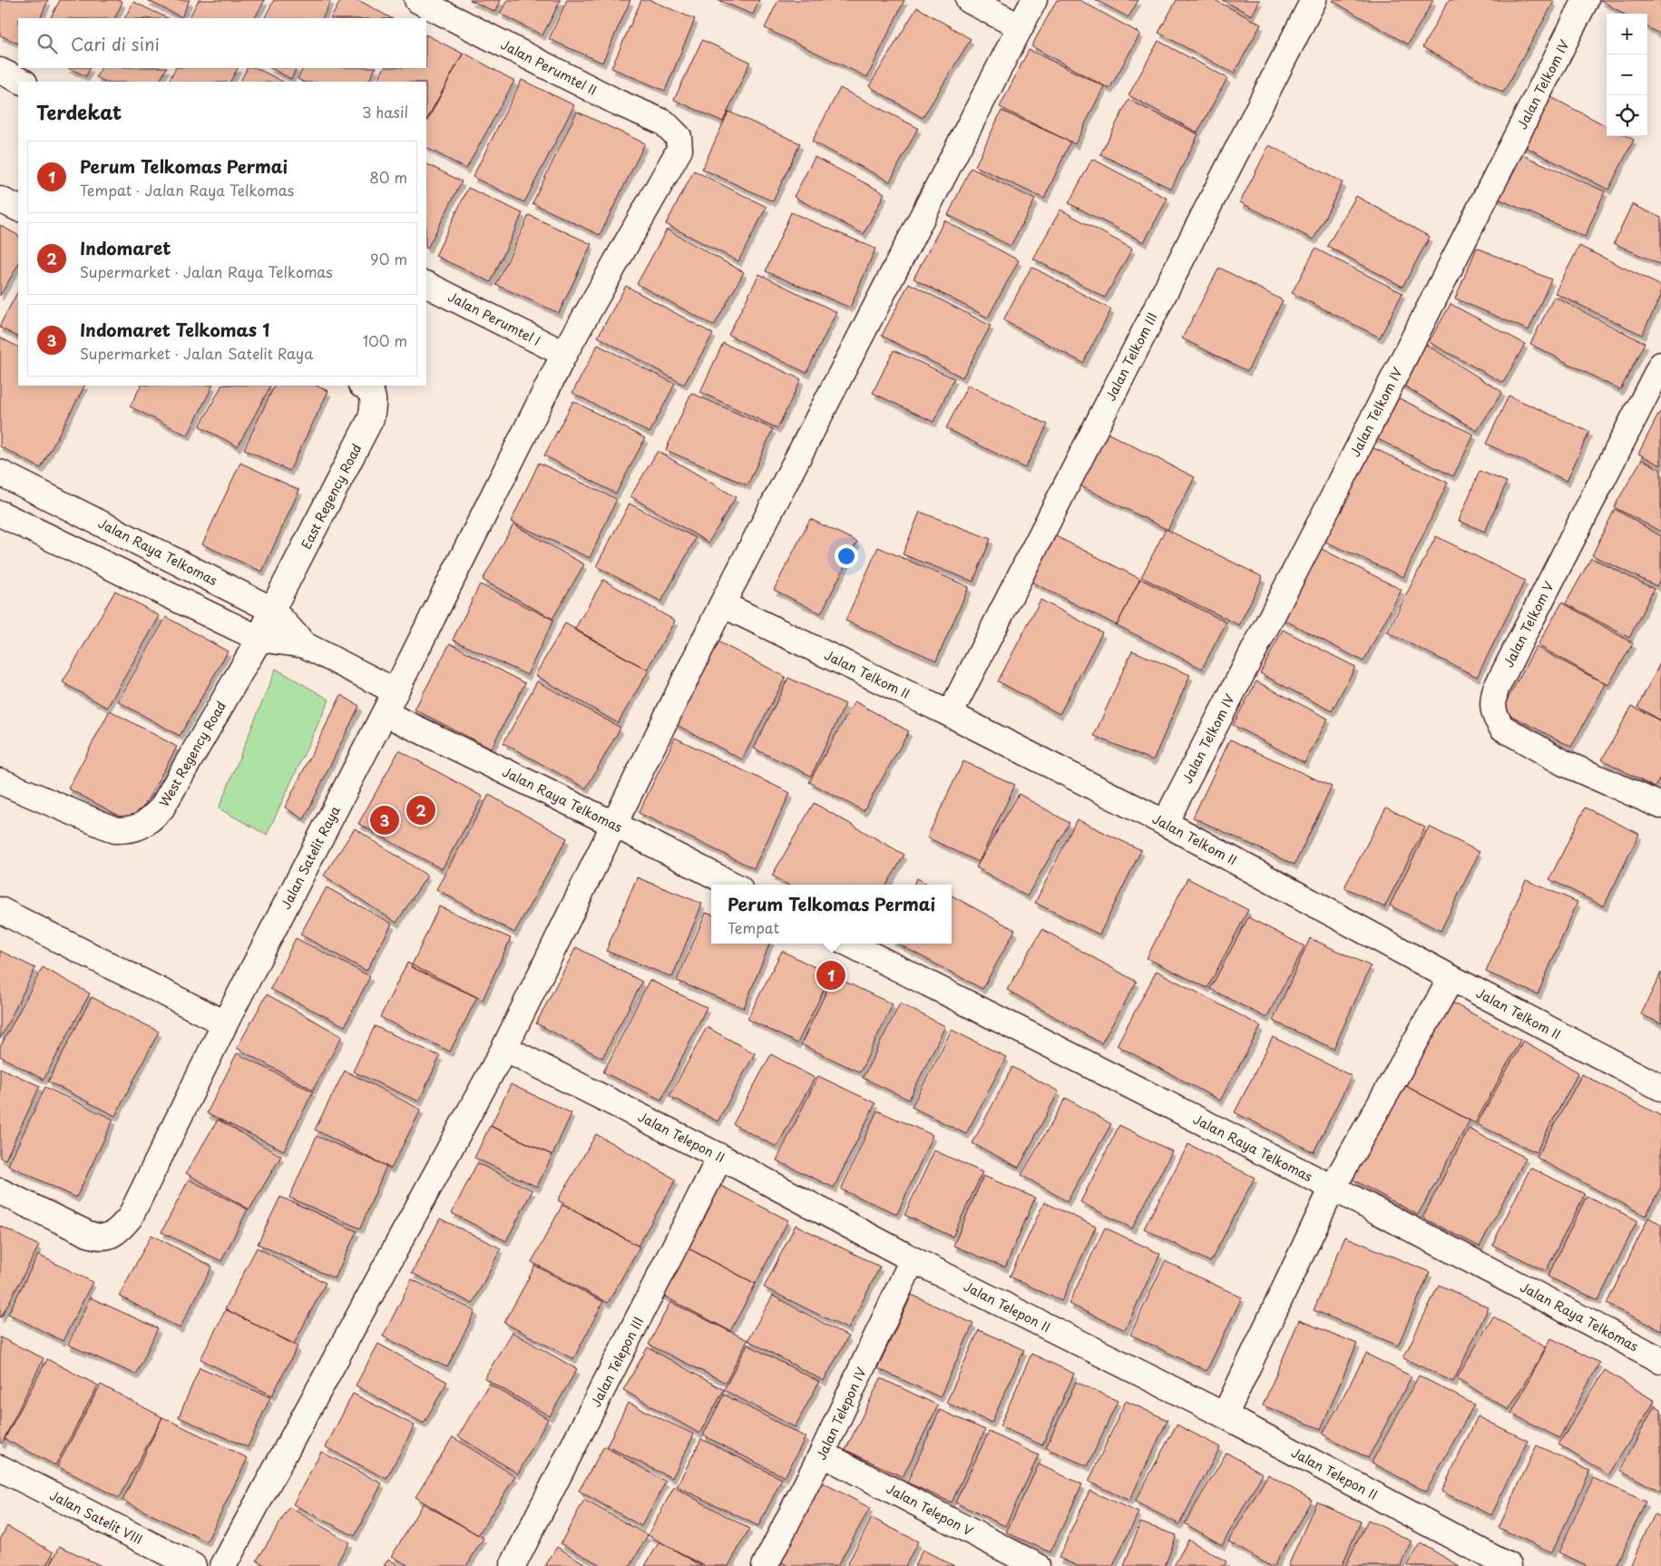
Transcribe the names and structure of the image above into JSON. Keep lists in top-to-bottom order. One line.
{"streets":{"street":["Jalan Perumtel II","Jalan Telkom IV","Jalan Perumtel I","Jalan Telkom III","East Regency Road","Jalan Raya Telkomas","Jalan Telkom V","Jalan Telkom II","West Regency Road","Jalan Satelit Raya","Jalan Telepon II","Jalan Telepon III","Jalan Telepon IV","Jalan Telepon V","Jalan Satelit VIII"]},"crossings":[["Jalan Perumtel II","Jalan Satelit Raya"],["Jalan Telkom IV","Jalan Telkom II"],["Jalan Perumtel I","Jalan Satelit Raya"],["Jalan Telkom III","Jalan Telkom II"],["East Regency Road","Jalan Raya Telkomas"],["East Regency Road","West Regency Road"],["Jalan Raya Telkomas","West Regency Road"],["Jalan Raya Telkomas","Jalan Satelit Raya"],["Jalan Telepon II","Jalan Telepon III"],["Jalan Telepon II","Jalan Telepon IV"],["Jalan Telepon IV","Jalan Telepon V"]],"page":{"map_buttons":["+","−"],"search":"Cari di sini","heading":["Terdekat","3 hasil"],"list":[{"mark":"1","name":"Perum Telkomas Permai","note":"Tempat · Jalan Raya Telkomas","value":"80 m"},{"mark":"2","name":"Indomaret","note":"Supermarket · Jalan Raya Telkomas","value":"90 m"},{"mark":"3","name":"Indomaret Telkomas 1","note":"Supermarket · Jalan Satelit Raya","value":"100 m"}],"pins":["2","3","1"],"popup":["Perum Telkomas Permai","Tempat"]}}
